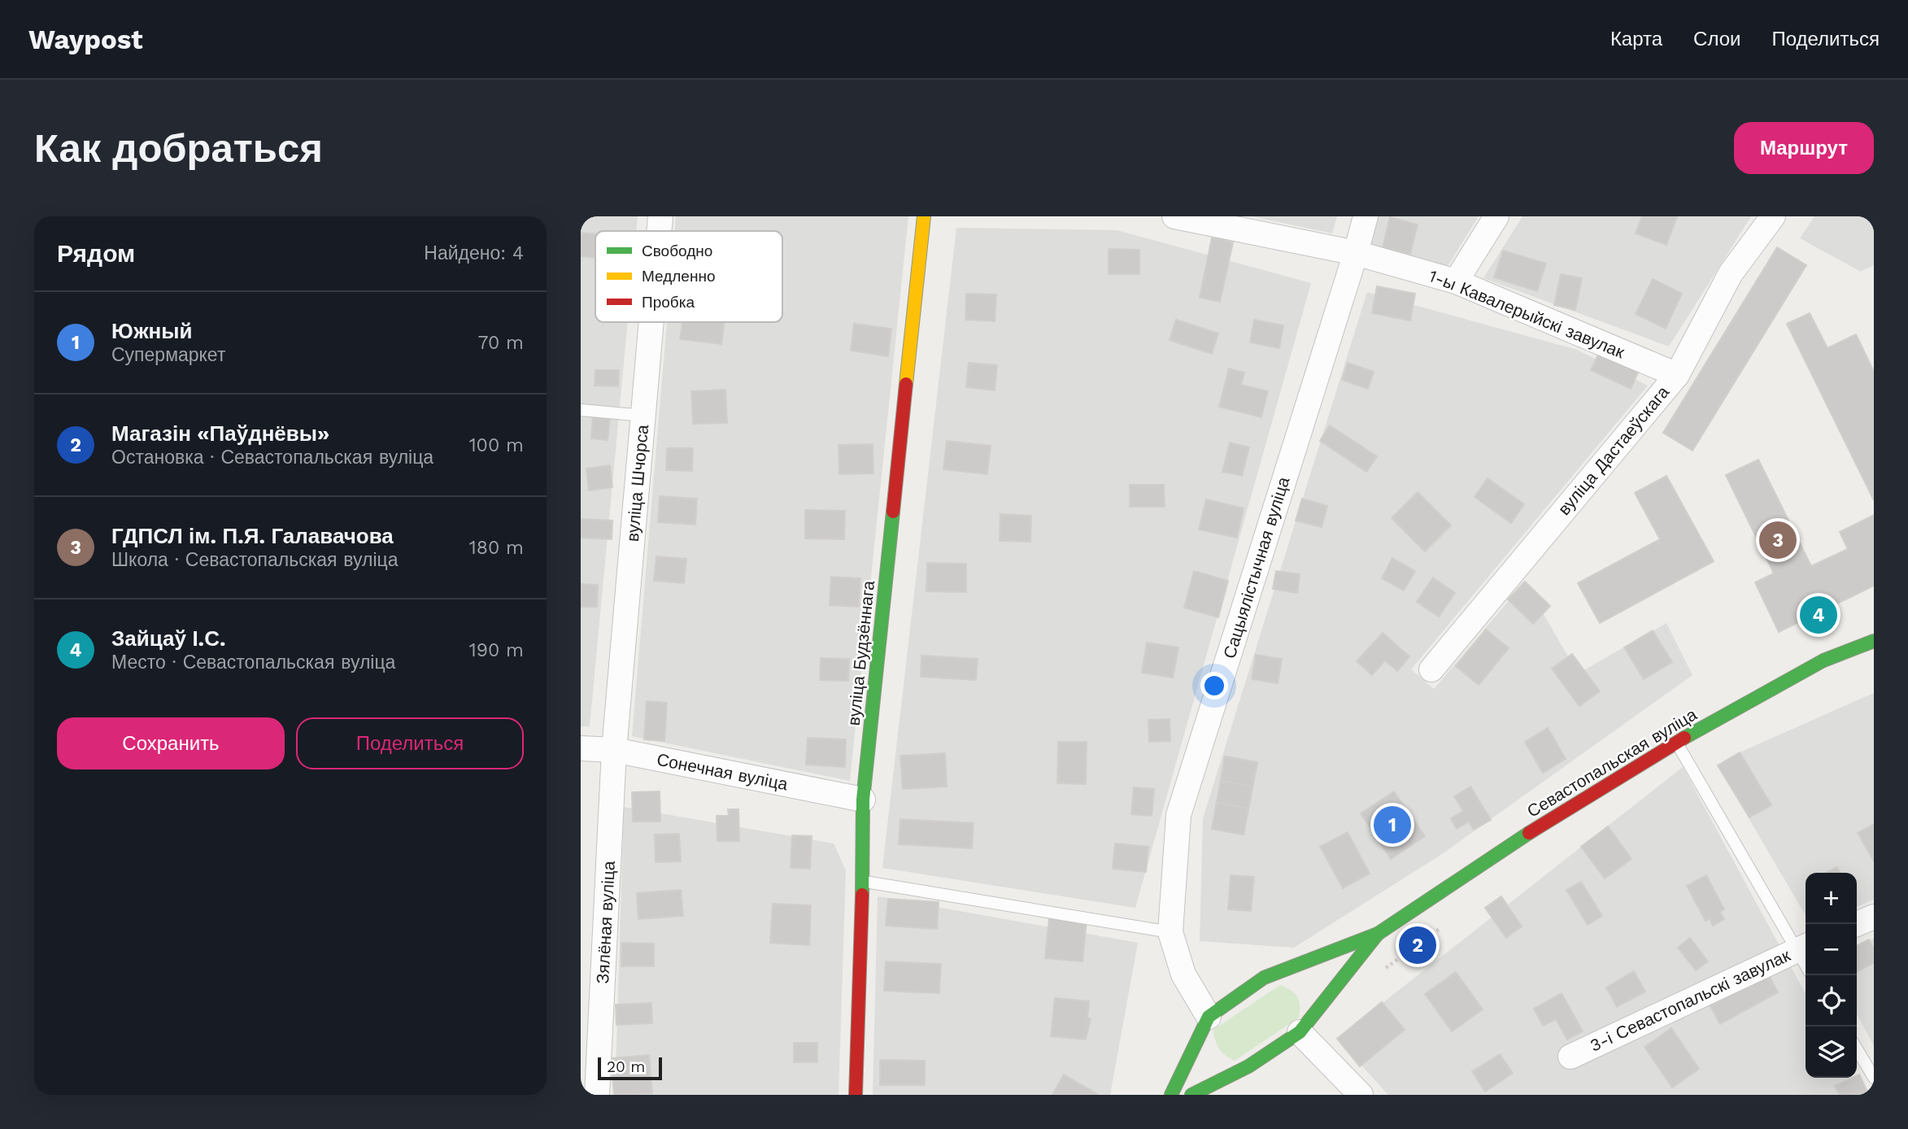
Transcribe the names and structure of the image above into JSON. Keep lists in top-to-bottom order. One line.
{"streets":{"street":["1-ы Кавалерыйскі завулак","вуліца Дастаеўскага","вуліца Шчорса","Сацыялістычная вуліца","вуліца Будзённага","Севастопальская вуліца","Сонечная вуліца","Зялёная вуліца","3-і Севастопальскі завулак"]},"crossings":[["1-ы Кавалерыйскі завулак","вуліца Дастаеўскага"],["1-ы Кавалерыйскі завулак","Сацыялістычная вуліца"],["вуліца Шчорса","Сонечная вуліца"],["вуліца Шчорса","Зялёная вуліца"],["Сацыялістычная вуліца","Севастопальская вуліца"],["вуліца Будзённага","Сонечная вуліца"],["Сонечная вуліца","Зялёная вуліца"]],"legend":["Свободно","Медленно","Пробка"],"scale_bar":"20 m","page":{"header":"Waypost","nav":["Карта","Слои","Поделиться"],"buttons":["Маршрут",["Сохранить","Поделиться"]],"title":"Как добраться","heading":["Рядом","Найдено: 4"],"list":[{"mark":"1","name":"Южный","note":"Супермаркет","value":"70 m"},{"mark":"2","name":"Магазін «Паўднёвы»","note":"Остановка · Севастопальская вуліца","value":"100 m"},{"mark":"3","name":"ГДПСЛ ім. П.Я. Галавачова","note":"Школа · Севастопальская вуліца","value":"180 m"},{"mark":"4","name":"Зайцаў І.С.","note":"Место · Севастопальская вуліца","value":"190 m"}],"pins":["3","4","1","2"],"map_buttons":["+","−"],"scale":"20 m"}}
